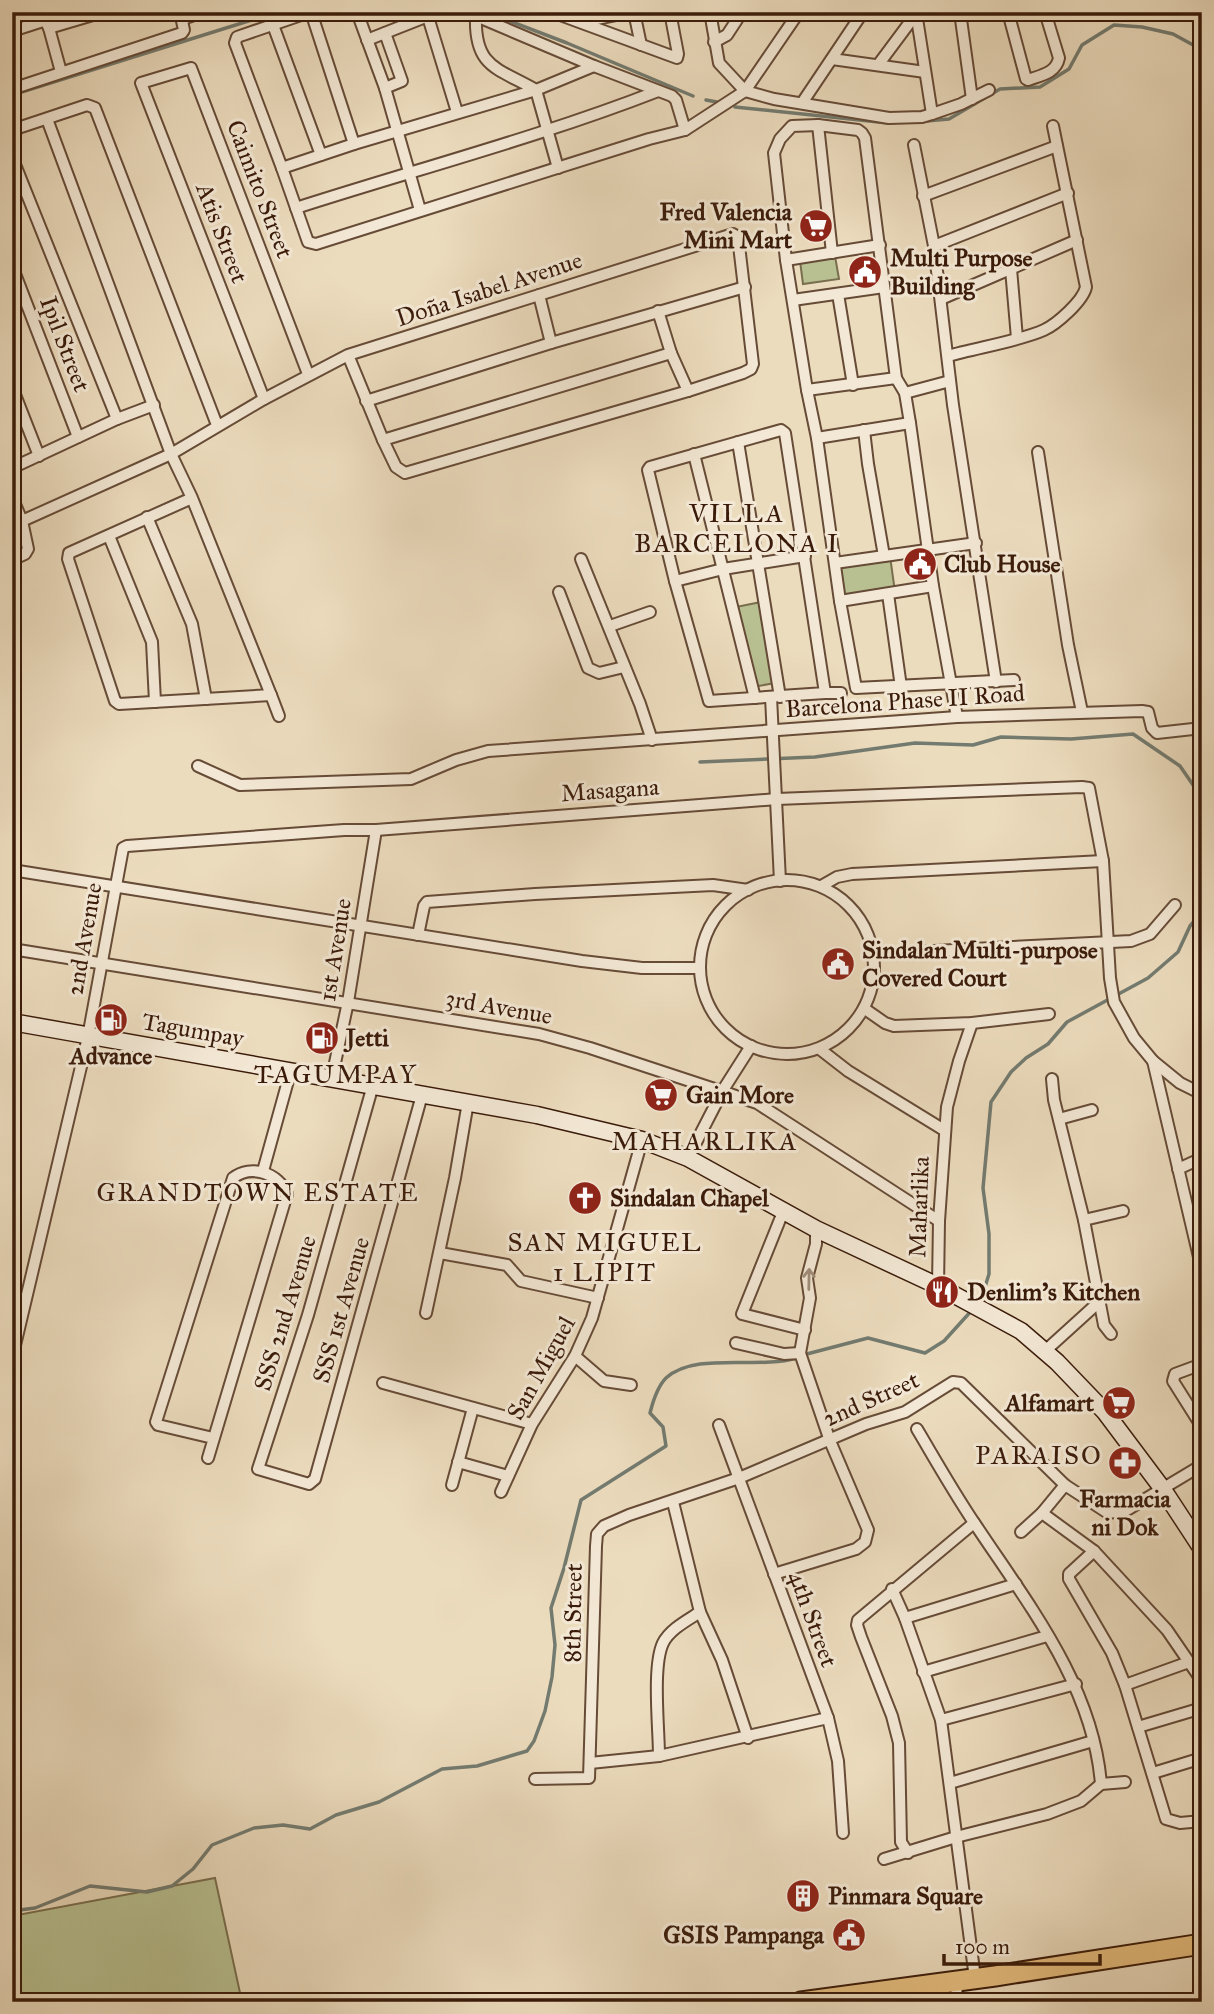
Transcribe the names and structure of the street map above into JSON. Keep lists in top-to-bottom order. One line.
{"streets":{"main road":["Tagumpay"],"street":["Caimito Street","Atis Street","Doña Isabel Avenue","Ipil Street","Barcelona Phase II Road","Masagana","2nd Avenue","1st Avenue","3rd Avenue","Maharlika","SSS 1st Avenue","SSS 2nd Avenue","San Miguel","2nd Street","8th Street","4th Street"]},"crossings":[["Caimito Street","Atis Street"],["Caimito Street","Doña Isabel Avenue"],["Atis Street","Doña Isabel Avenue"],["Masagana","2nd Avenue"],["Masagana","1st Avenue"],["2nd Avenue","3rd Avenue"],["2nd Avenue","Tagumpay"],["1st Avenue","3rd Avenue"],["1st Avenue","Tagumpay"],["3rd Avenue","Maharlika"],["Tagumpay","Maharlika"],["Tagumpay","SSS 1st Avenue"],["Tagumpay","SSS 2nd Avenue"],["Tagumpay","San Miguel"],["Tagumpay","2nd Street"],["SSS 1st Avenue","SSS 2nd Avenue"],["2nd Street","8th Street"],["2nd Street","4th Street"]],"districts":["VILLA BARCELONA I","TAGUMPAY","MAHARLIKA","GRANDTOWN ESTATE","SAN MIGUEL 1 LIPIT","PARAISO"],"places":{"supermarket":["Fred Valencia Mini Mart","Gain More","Alfamart"],"public building":["Multi Purpose Building","Club House","Sindalan Multi-purpose Covered Court","GSIS Pampanga"],"fuel station":["Advance","Jetti"],"church":["Sindalan Chapel"],"restaurant":["Denlim's Kitchen"],"pharmacy":["Farmacia ni Dok"],"building":["Pinmara Square"]},"scale_bar":"100 m"}
